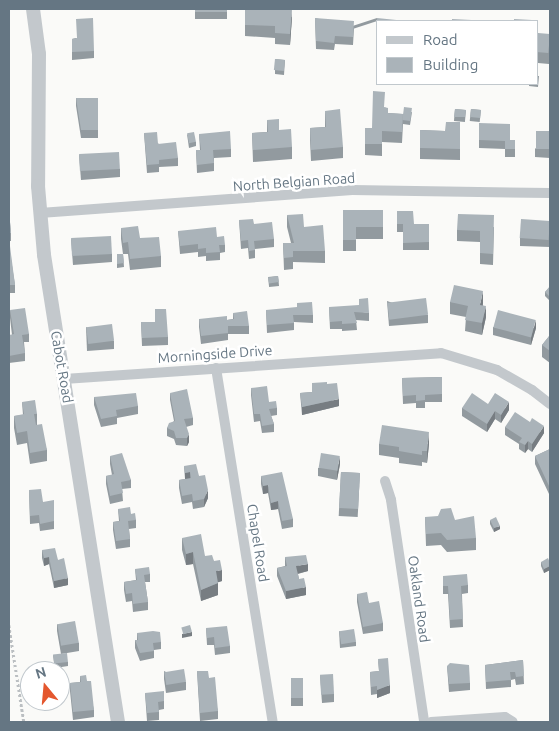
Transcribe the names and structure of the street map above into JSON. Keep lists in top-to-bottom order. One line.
{"streets":{"street":["North Belgian Road","Morningside Drive","Cabot Road","Chapel Road","Oakland Road"]},"crossings":[["North Belgian Road","Cabot Road"],["Morningside Drive","Cabot Road"],["Morningside Drive","Chapel Road"]],"legend":["Road","Building"],"north":"top"}
